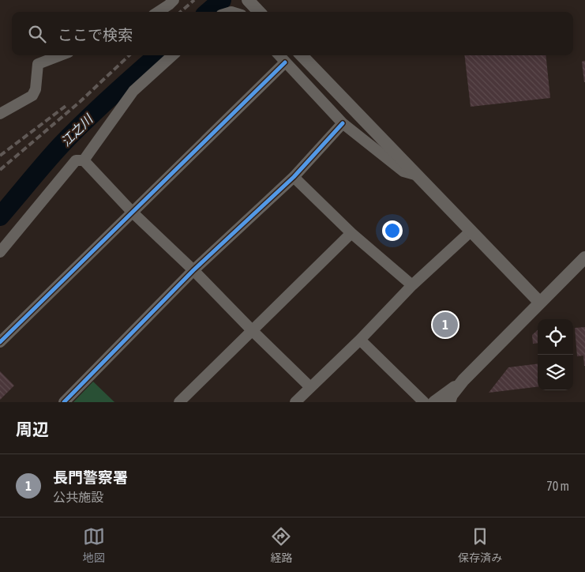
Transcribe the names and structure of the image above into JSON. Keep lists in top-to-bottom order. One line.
{"water":["江之川"],"page":{"search":"ここで検索","pins":"1","heading":"周辺","list":[{"mark":"1","name":"長門警察署","note":"公共施設","value":"70 m"}],"nav":["地図","経路","保存済み"]}}
